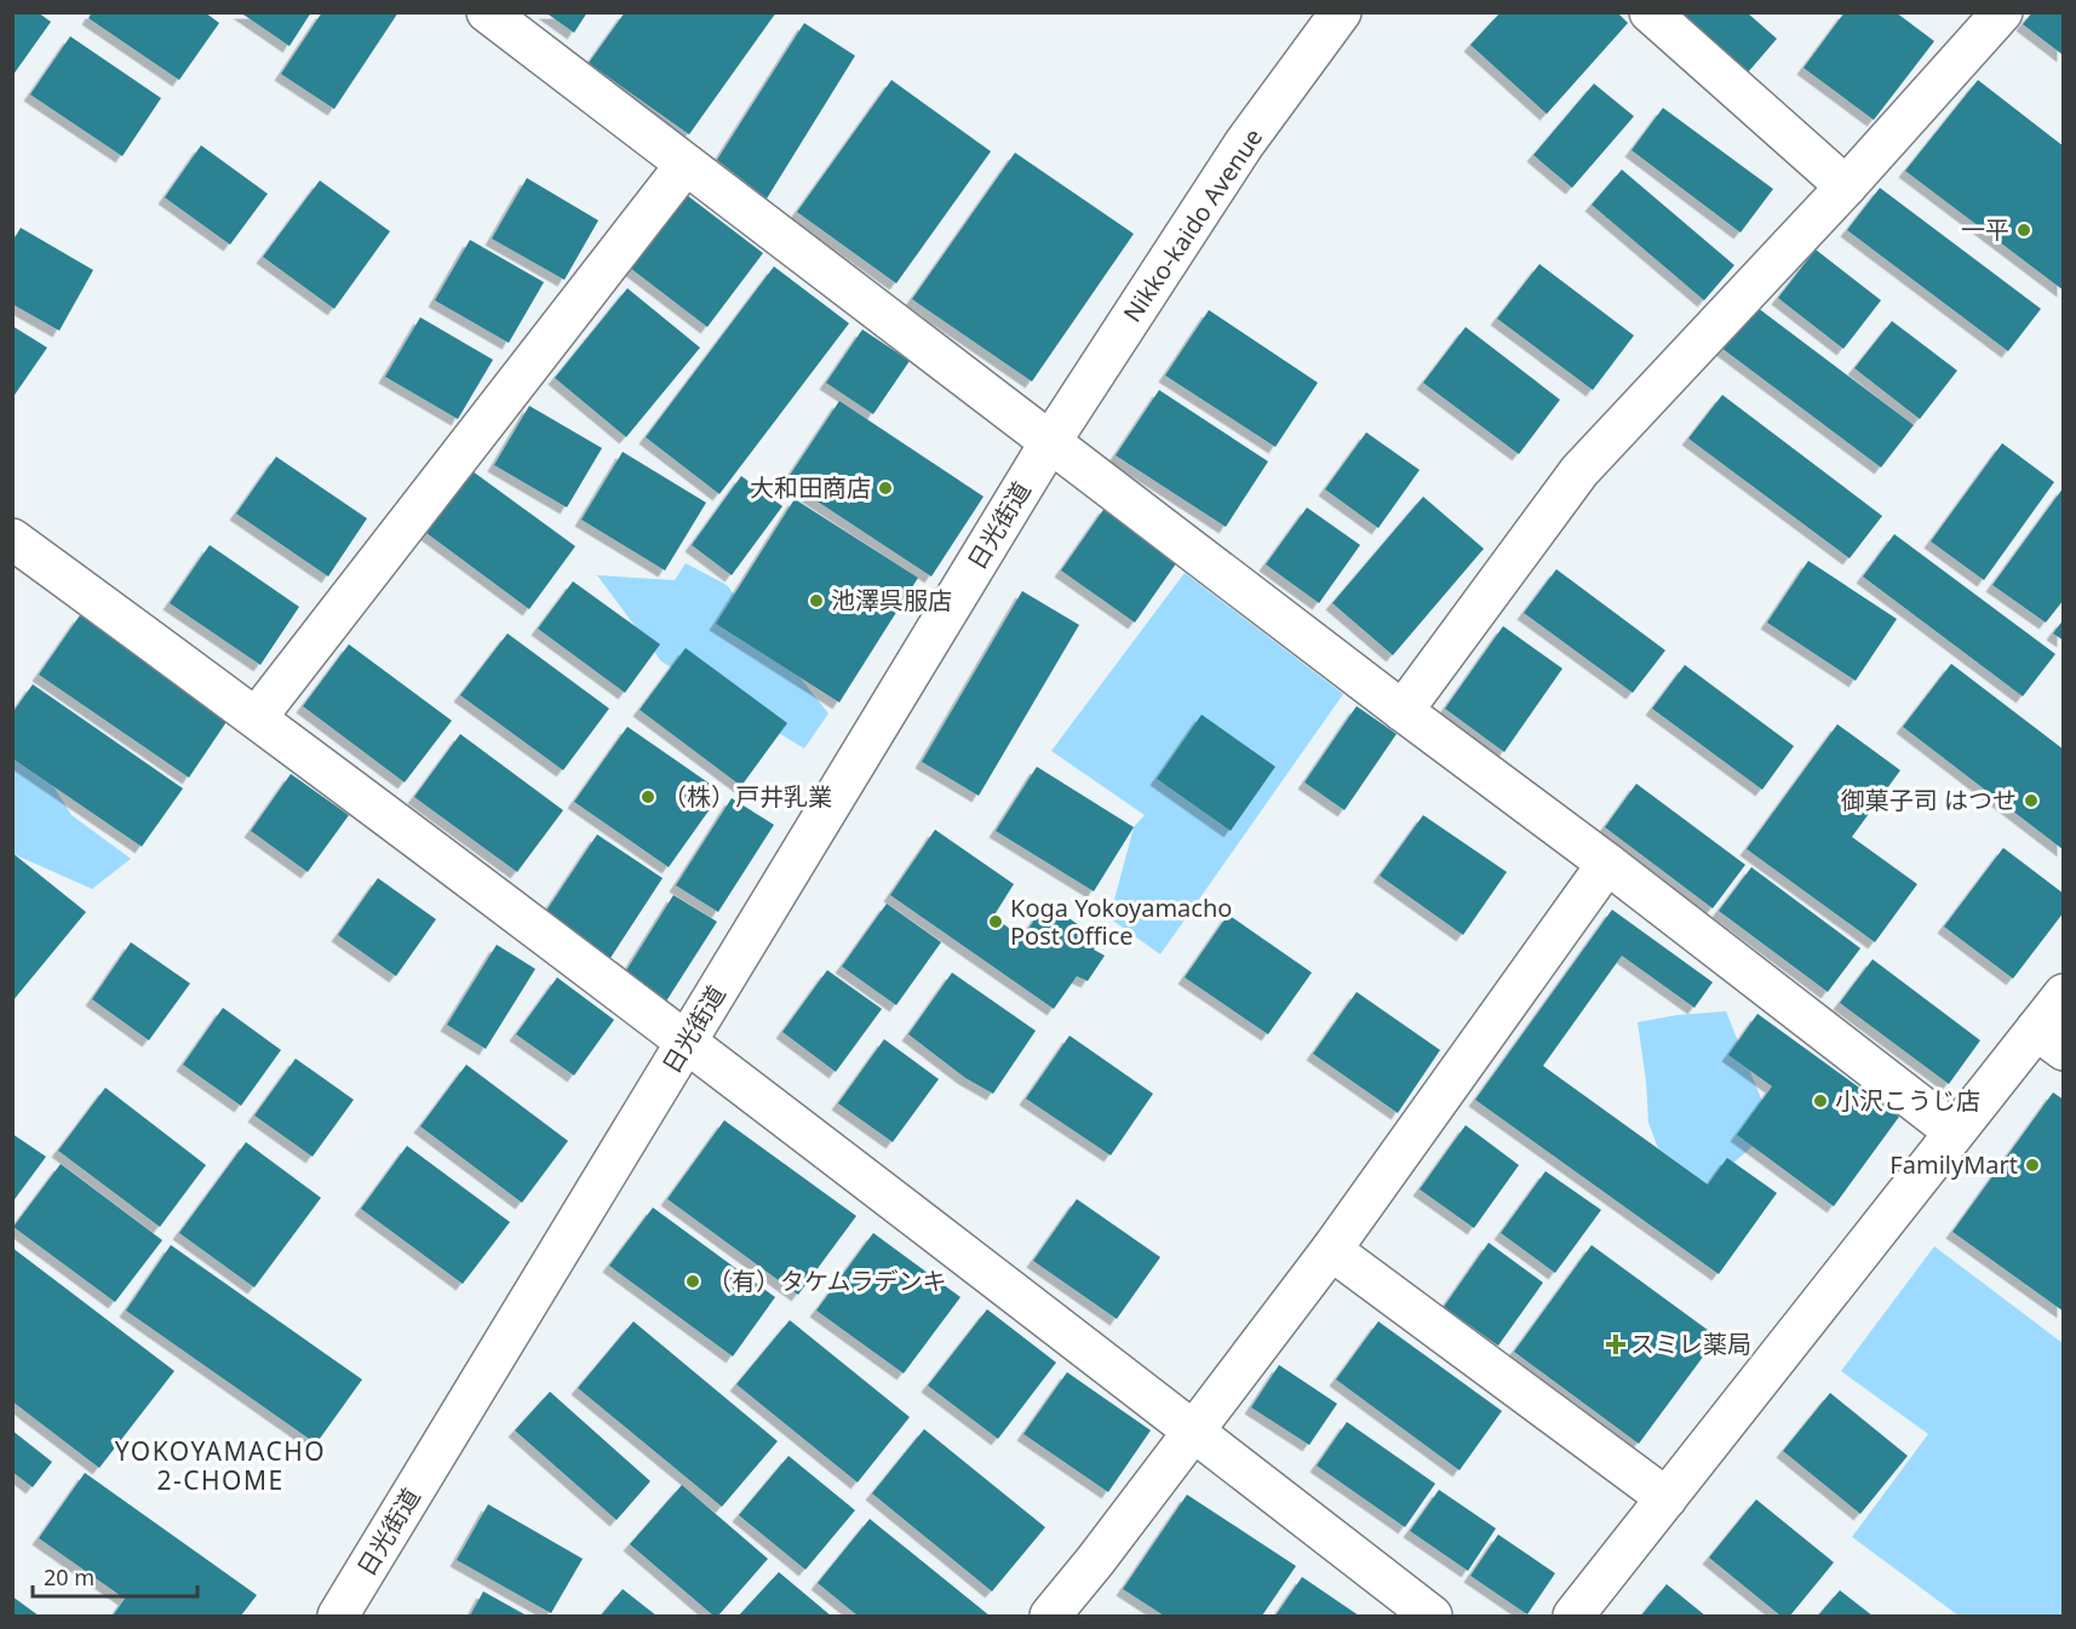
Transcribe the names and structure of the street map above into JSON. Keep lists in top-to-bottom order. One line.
{"streets":{"street":["Nikko-kaido Avenue","日光街道"]},"crossings":[["Nikko-kaido Avenue","日光街道"]],"districts":["YOKOYAMACHO 2-CHOME"],"places":{"other":["一平","大和田商店","池澤呉服店","（株）戸井乳業","御菓子司 はつせ","Koga Yokoyamacho Post Office","小沢こうじ店","FamilyMart","（有）タケムラデンキ"],"health":["スミレ薬局"]},"scale_bar":"20 m"}
